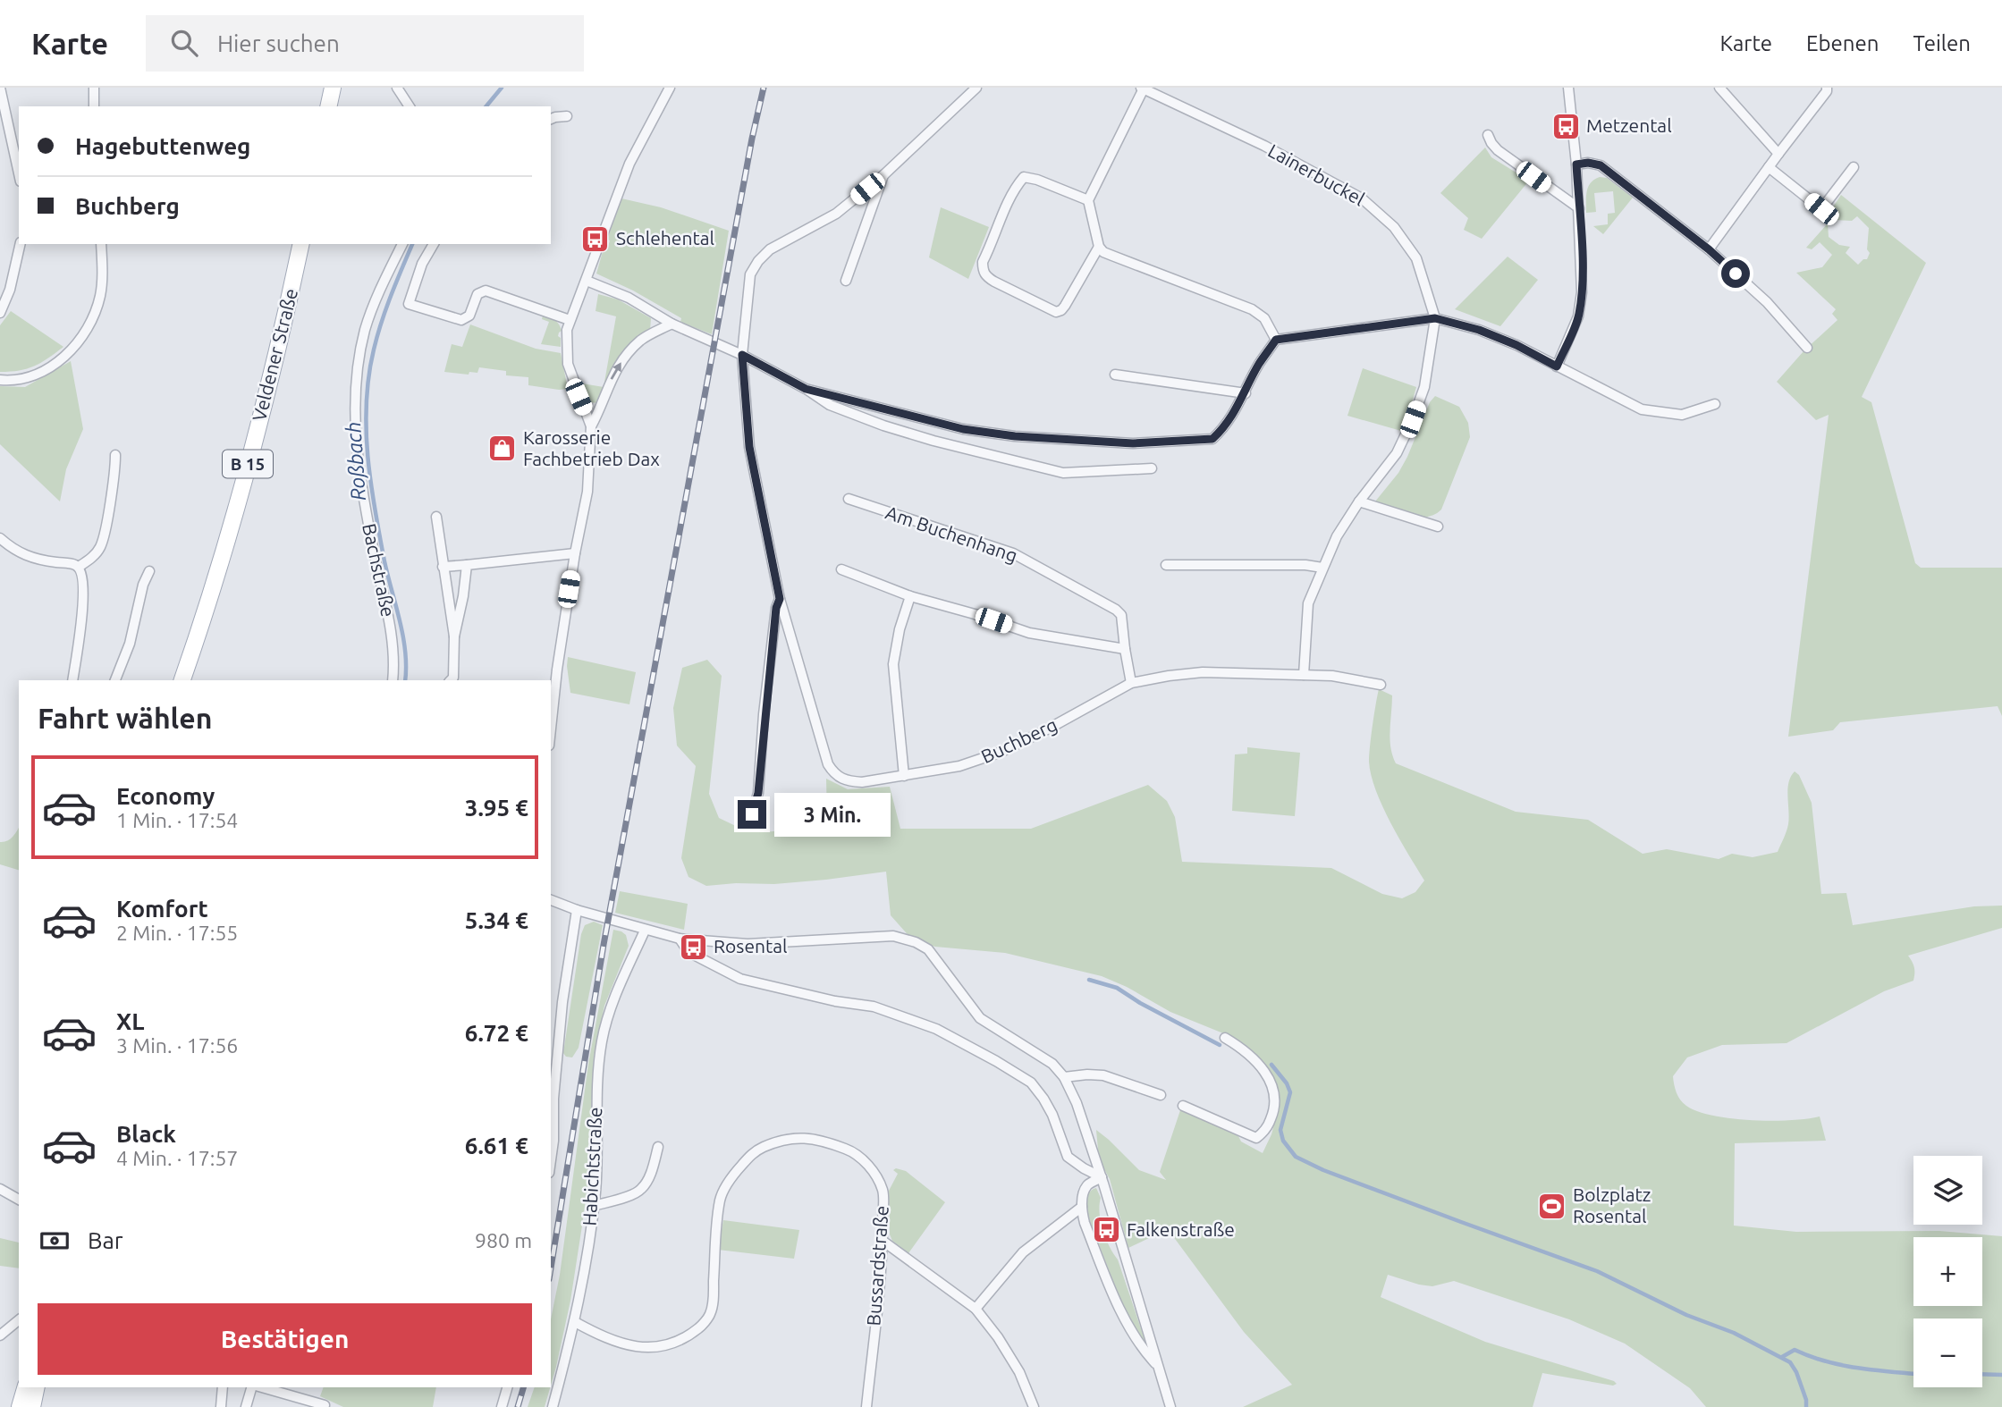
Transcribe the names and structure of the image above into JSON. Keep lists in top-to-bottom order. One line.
{"streets":{"main road":["Veldener Straße","B 15"],"street":["Lainerbuckel","Am Buchenhang","Bachstraße","Buchberg","Habichtstraße","Bussardstraße"]},"crossings":[["Am Buchenhang","Buchberg"],["Habichtstraße","Bussardstraße"]],"water":["Roßbach"],"places":{"bus stop":["Metzental","Schlehental","Rosental","Falkenstraße"],"shop":["Karosserie Fachbetrieb Dax"],"sports":["Bolzplatz Rosental"]},"page":{"header":"Karte","search":"Hier suchen","nav":["Karte","Ebenen","Teilen"],"banner":["Hagebuttenweg","Buchberg"],"heading":"Fahrt wählen","list":[{"name":"Economy","note":"1 Min. · 17:54","value":"3.95 €"},{"name":"Komfort","note":"2 Min. · 17:55","value":"5.34 €"},{"name":"XL","note":"3 Min. · 17:56","value":"6.72 €"},{"name":"Black","note":"4 Min. · 17:57","value":"6.61 €"}],"bubble":"3 Min.","map_buttons":["+","−"],"pay":["Bar","980 m"],"buttons":"Bestätigen"}}
